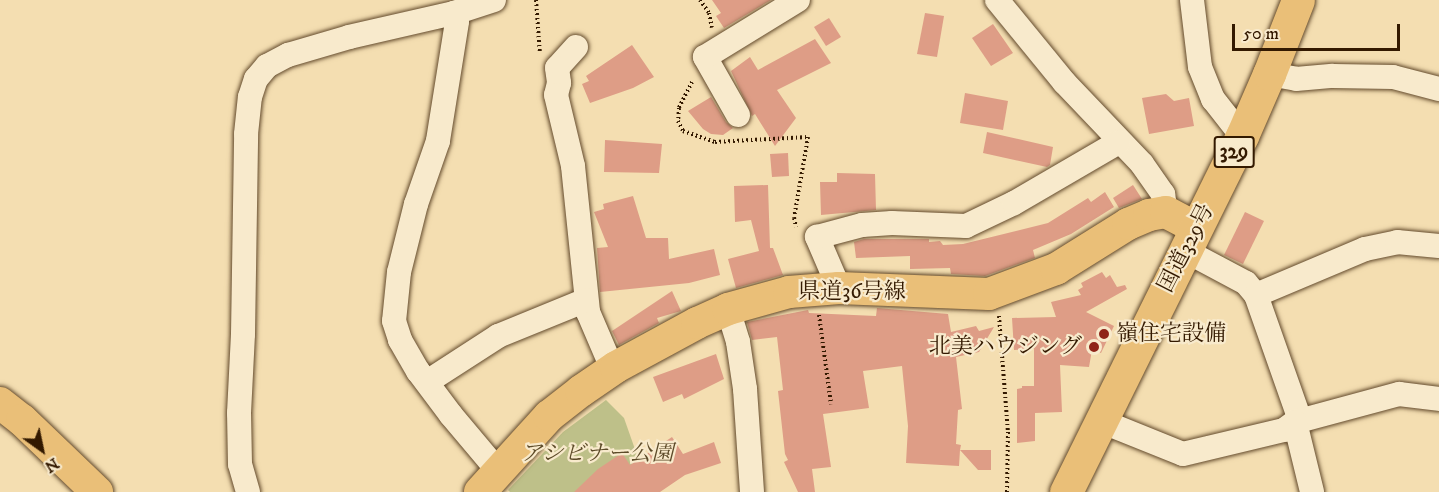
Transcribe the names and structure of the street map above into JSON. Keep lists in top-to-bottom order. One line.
{"streets":{"highway":["329","国道329号"],"main road":["県道36号線"]},"parks":["アシビナー公園"],"places":["嶺住宅設備","北美ハウジング"],"scale_bar":"50 m","north":"bottom right"}
